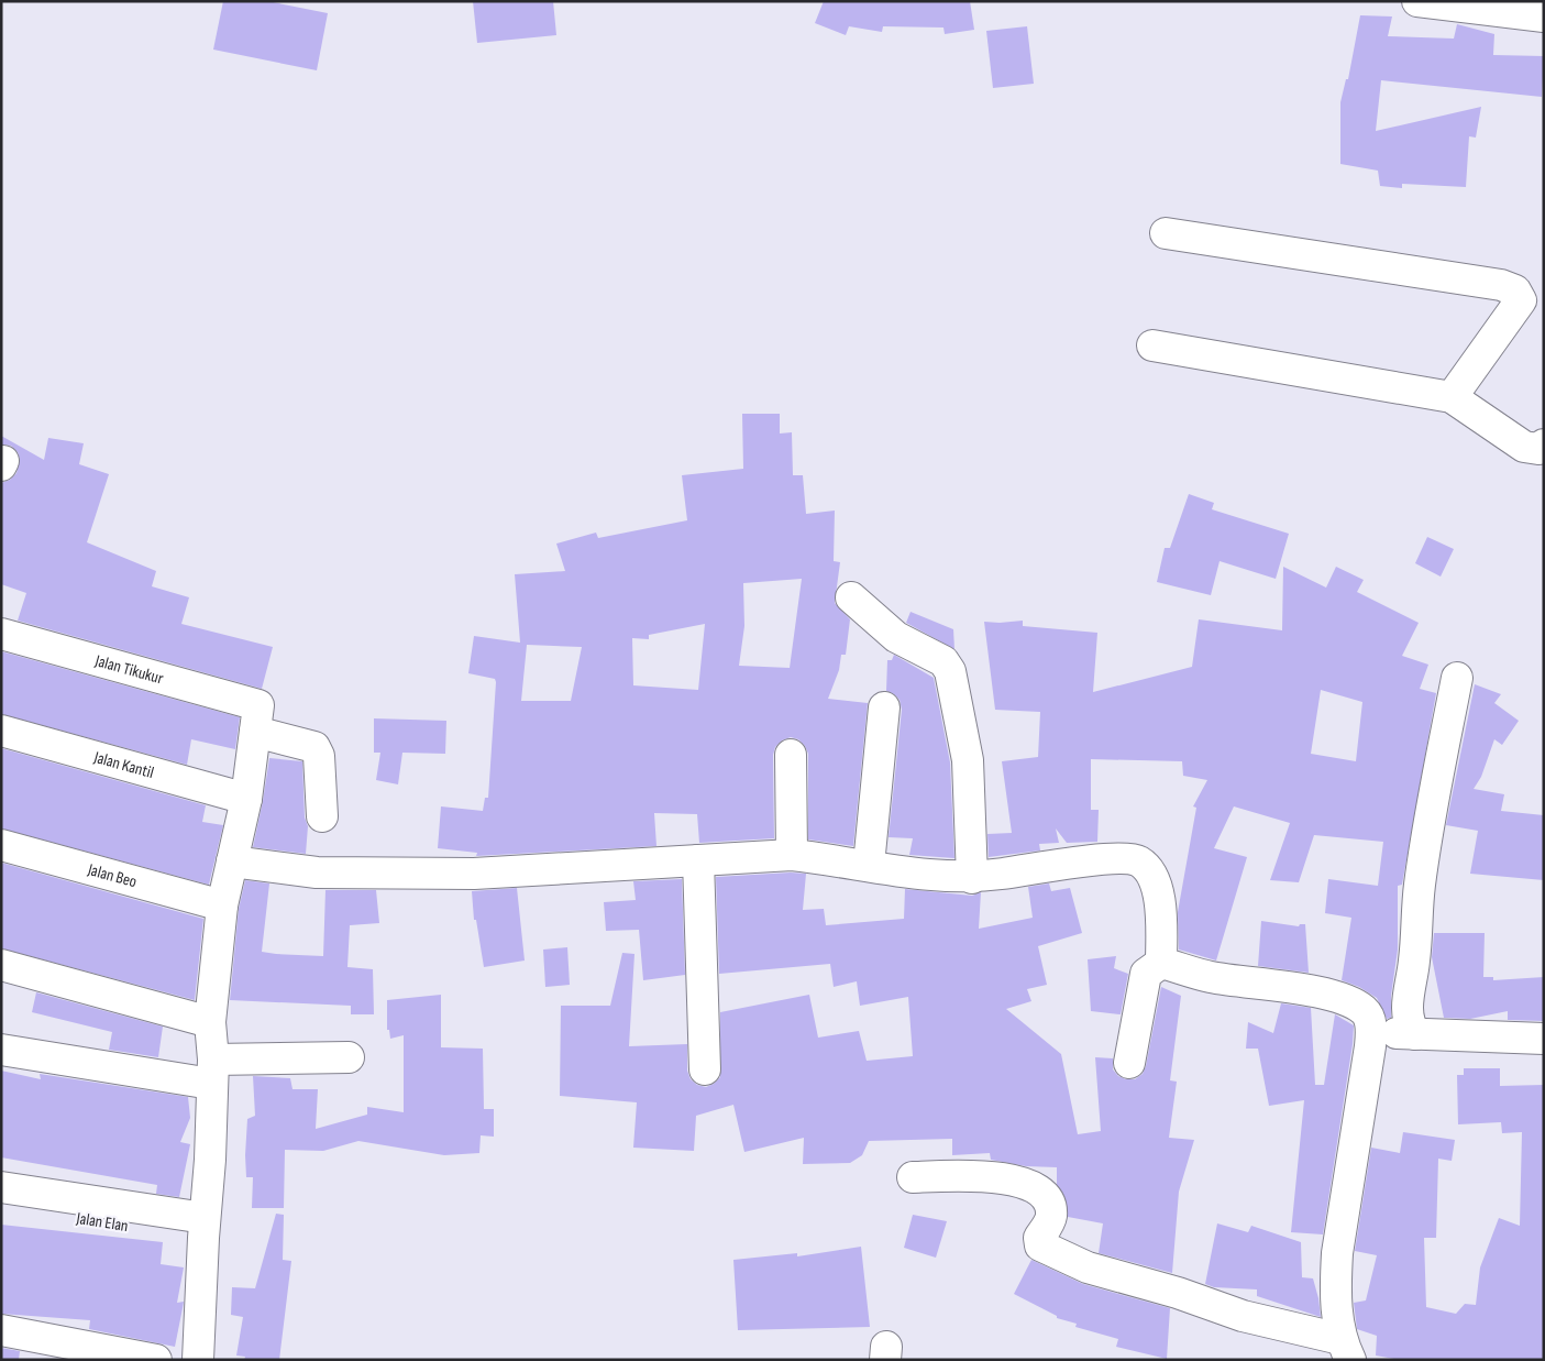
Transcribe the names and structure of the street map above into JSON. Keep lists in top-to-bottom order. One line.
{"streets":{"street":["Jalan Tikukur","Jalan Kantil","Jalan Beo","Jalan Elan"]}}
